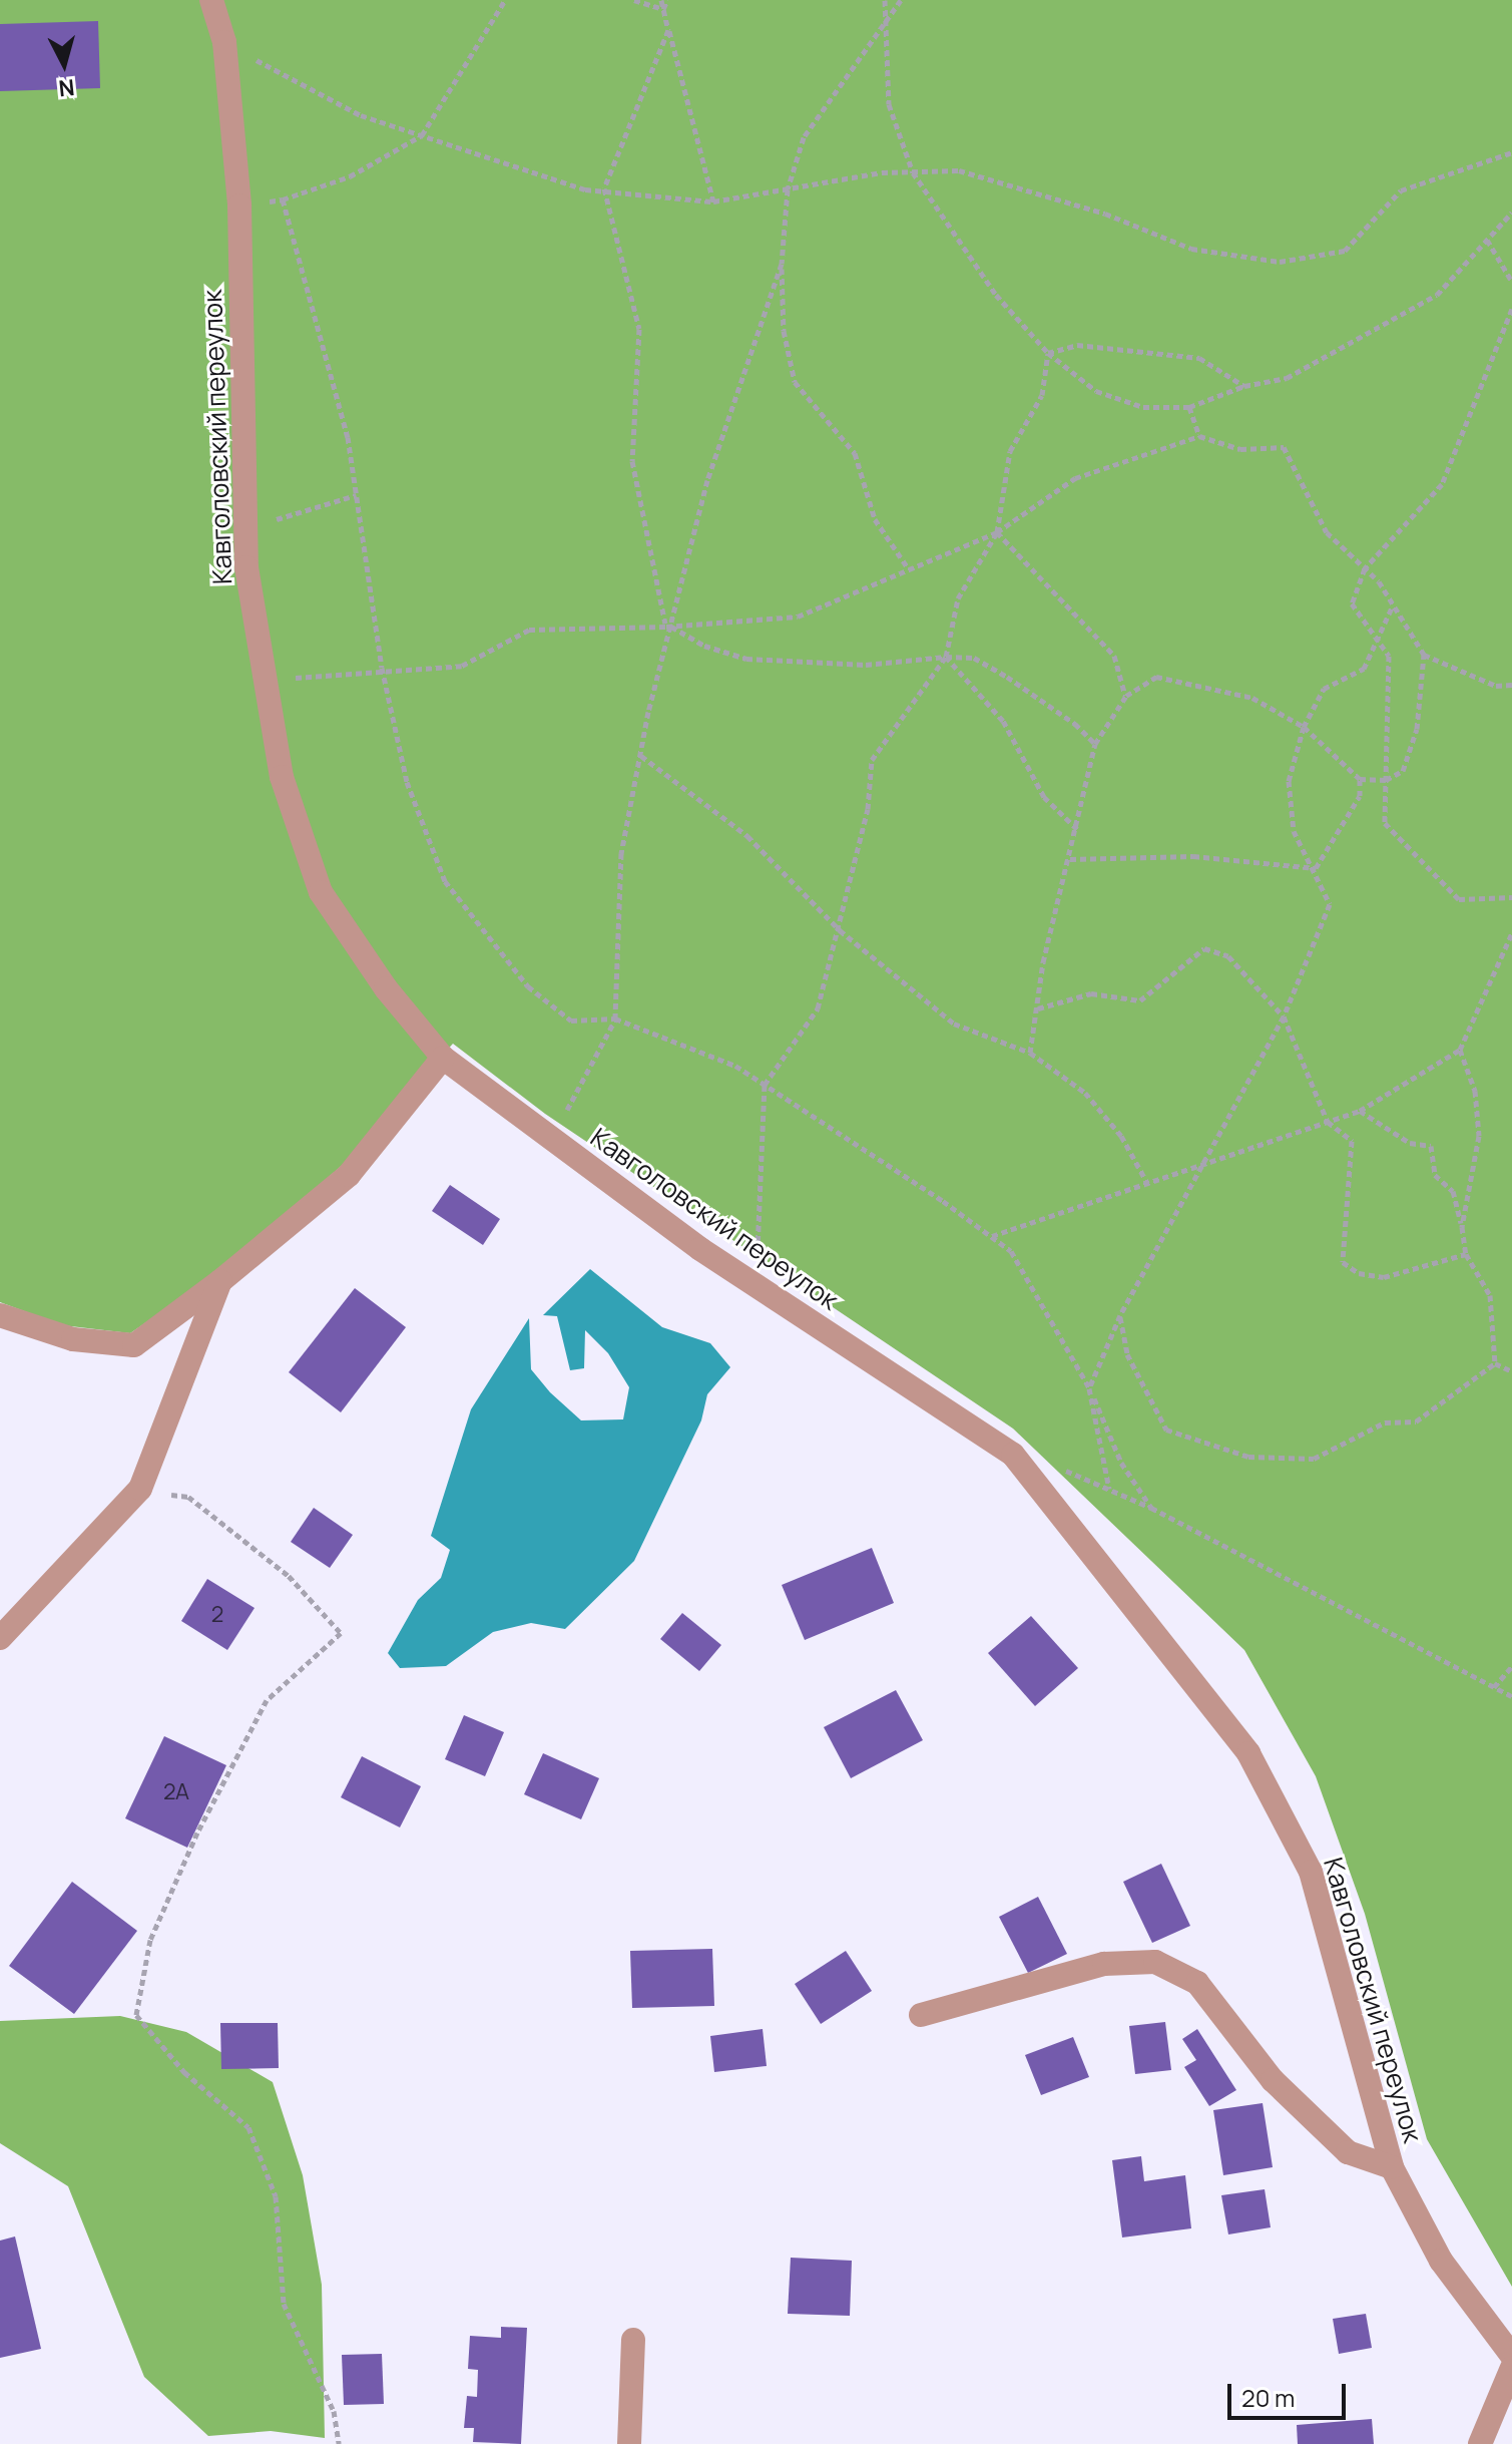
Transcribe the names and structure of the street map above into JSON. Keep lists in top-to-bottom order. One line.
{"streets":{"street":["Кавголовский переулок"]},"house_numbers":["2","2А"],"scale_bar":"20 m","north":"bottom"}
